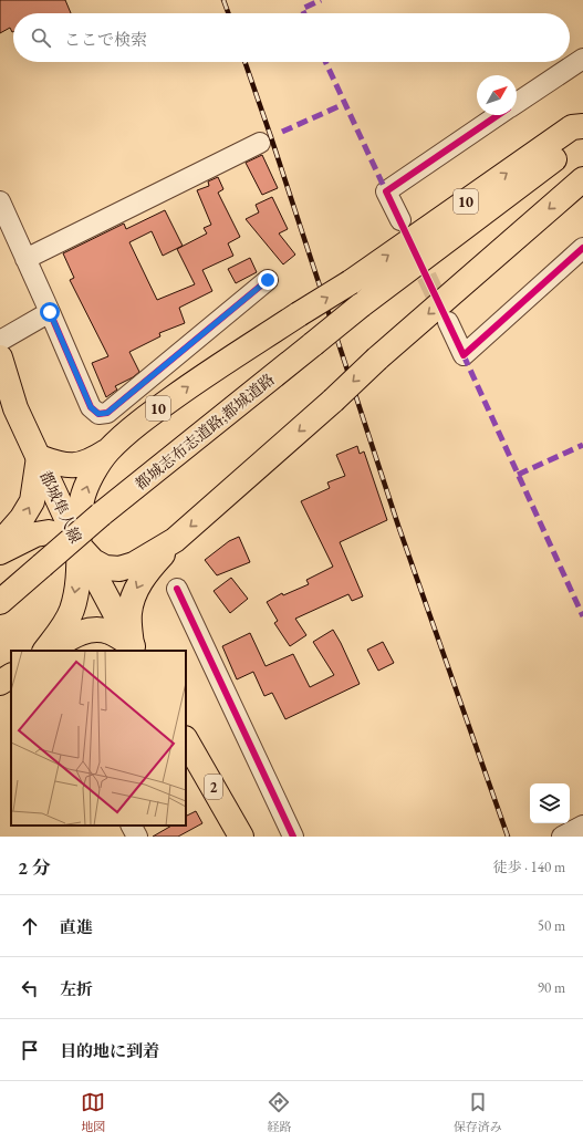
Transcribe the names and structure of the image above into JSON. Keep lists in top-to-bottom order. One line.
{"streets":{"main road":["10","都城志布志道路;都城道路","都城隼人線","2"]},"crossings":[["10","都城隼人線"]],"north":"top right","page":{"search":"ここで検索","heading":["2 分","徒歩 · 140 m"],"list":[["直進","50 m"],["左折","90 m"],"目的地に到着"],"nav":["地図","経路","保存済み"]}}
